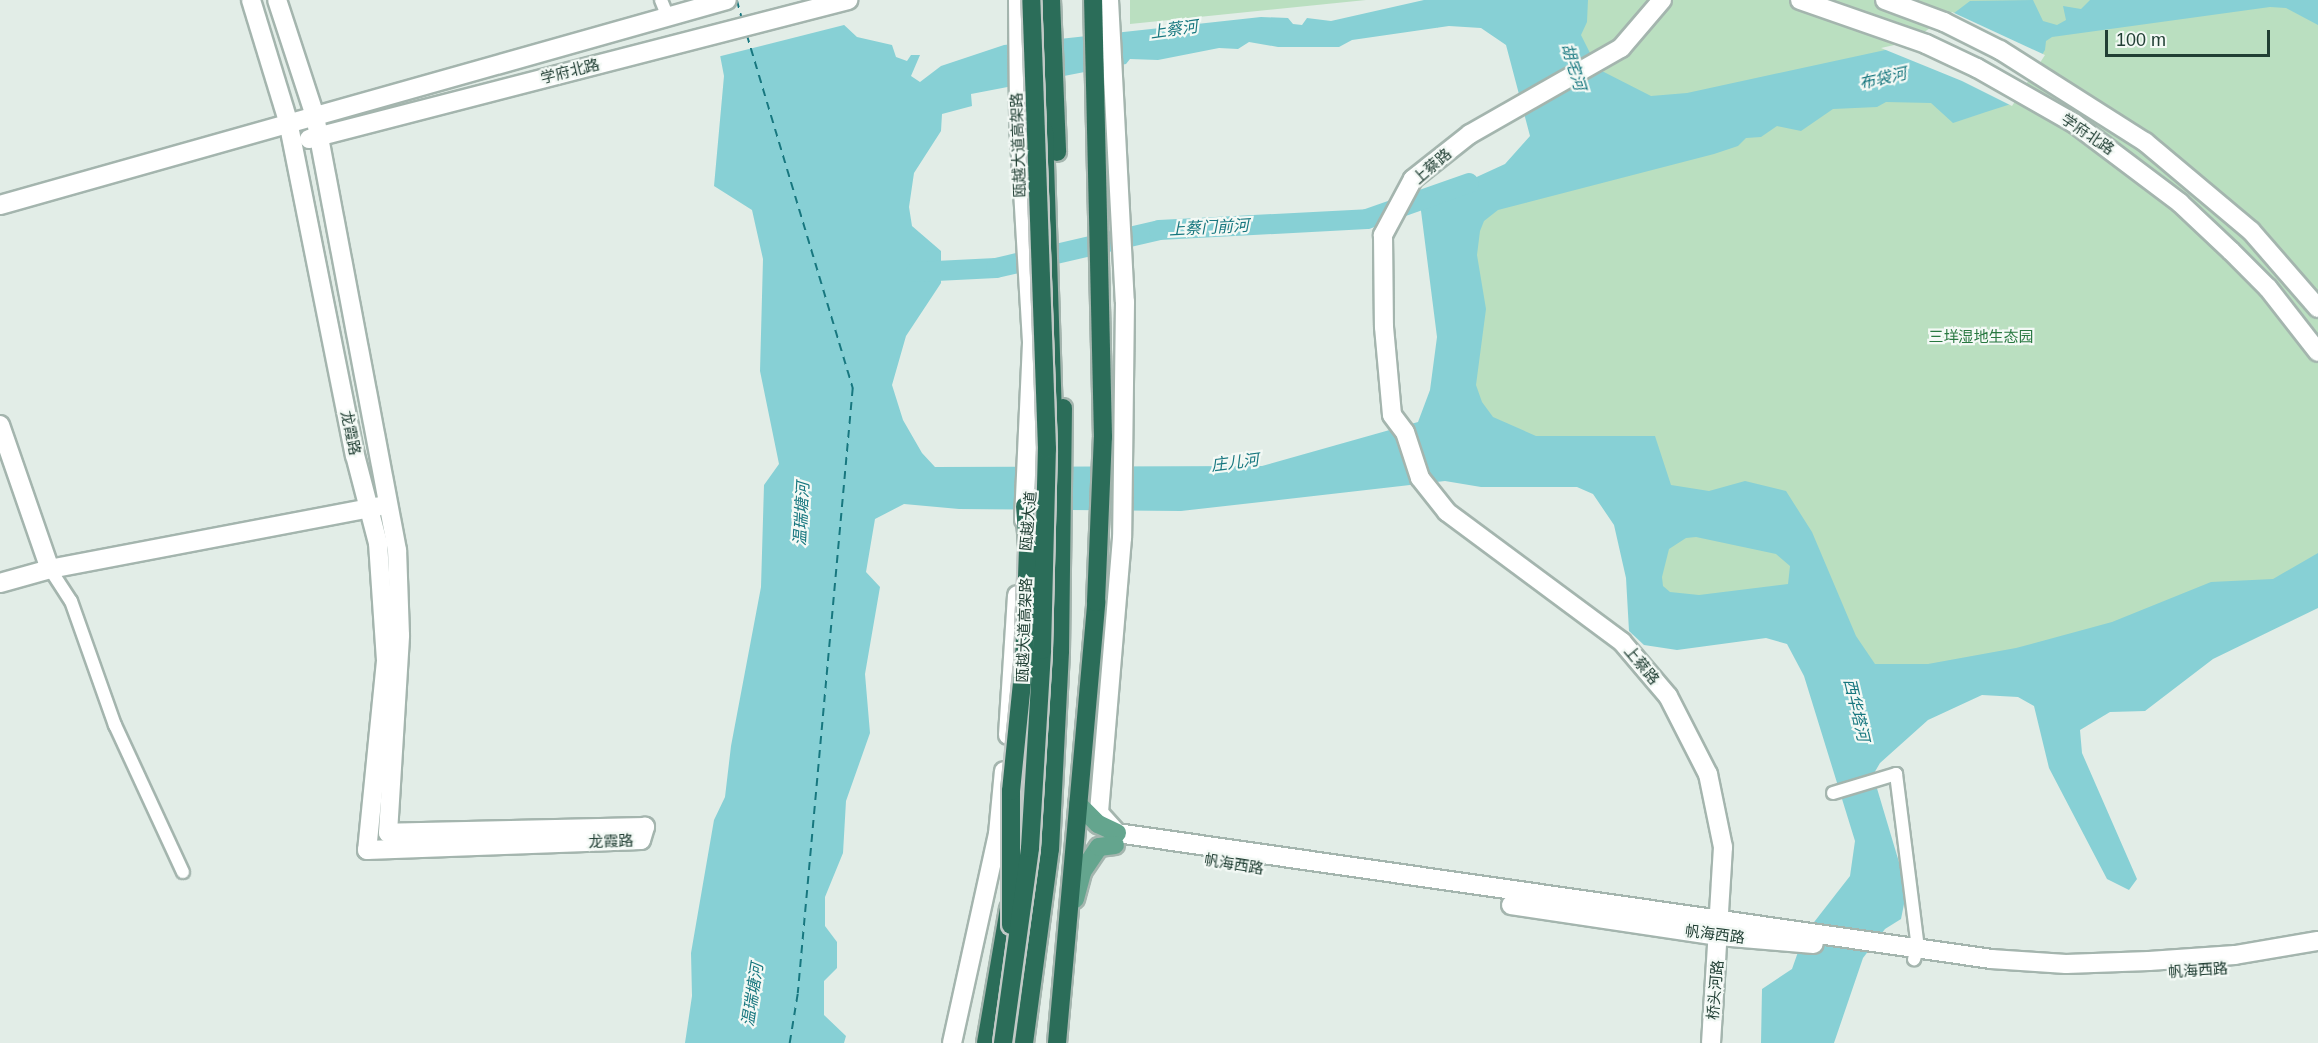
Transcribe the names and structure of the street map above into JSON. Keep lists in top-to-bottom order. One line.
{"streets":{"highway":["瓯越大道高架路","瓯越大道"],"street":["学府北路","上蔡路","龙霞路","帆海西路","桥头河路"]},"crossings":[["学府北路","龙霞路"],["上蔡路","帆海西路"],["上蔡路","桥头河路"],["帆海西路","桥头河路"]],"water":["上蔡河","胡宅河","布袋河","上蔡门前河","庄儿河","温瑞塘河","西华塔河"],"parks":["三垟湿地生态园"],"scale_bar":"100 m"}
